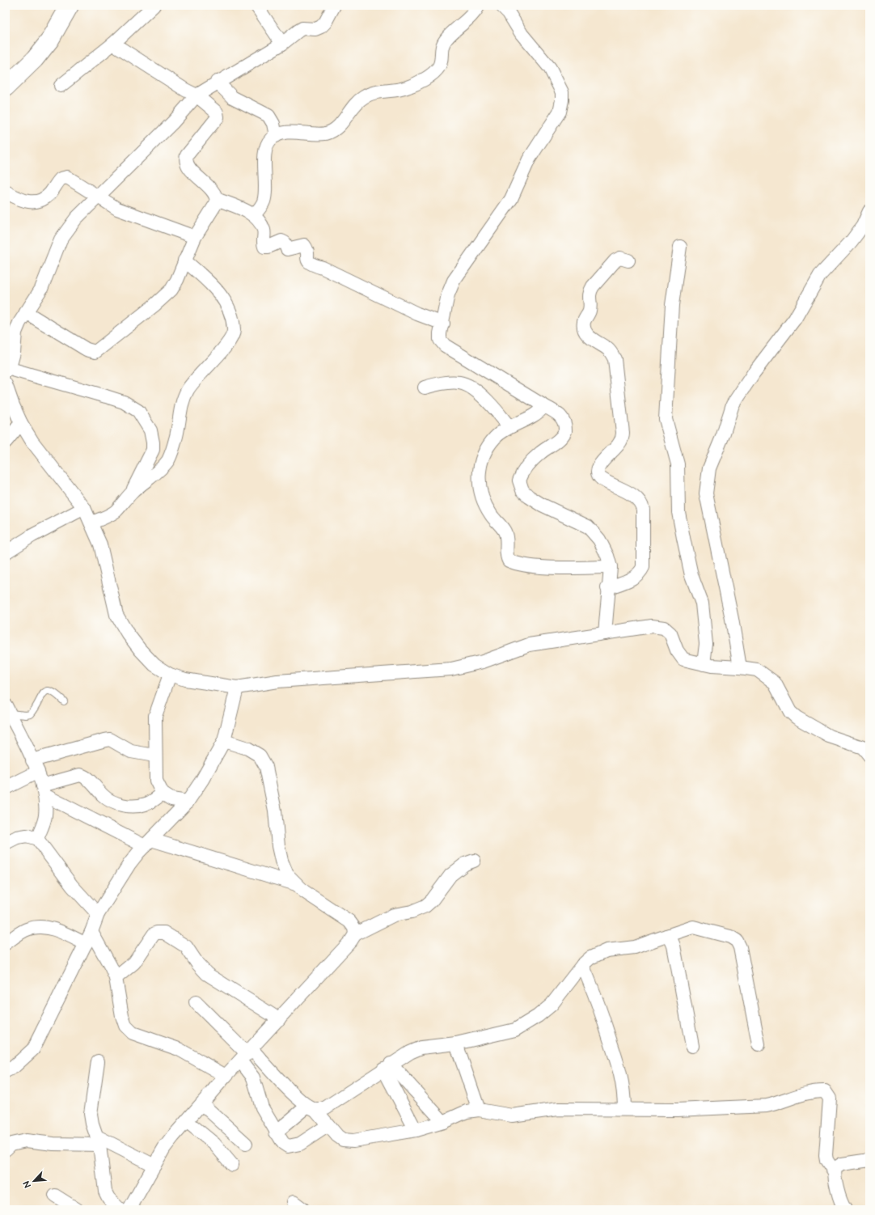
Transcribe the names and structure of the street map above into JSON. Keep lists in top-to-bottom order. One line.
{"north":"bottom left"}
